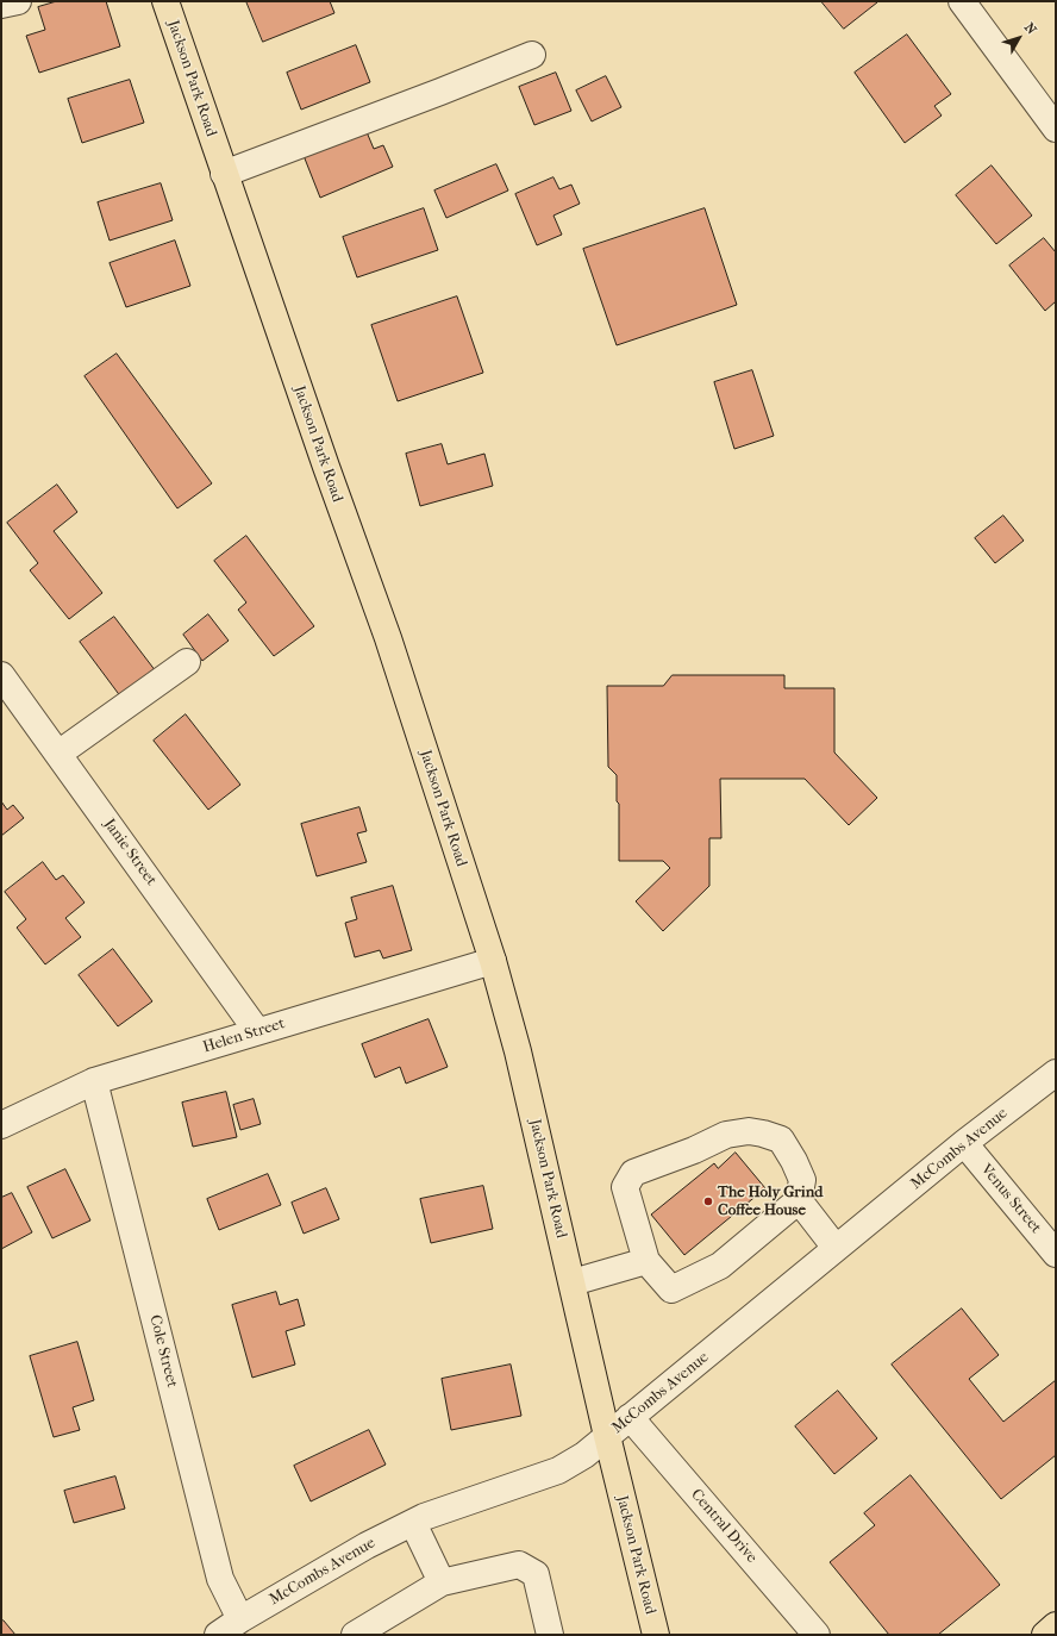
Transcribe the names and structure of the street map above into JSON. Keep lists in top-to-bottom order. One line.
{"streets":{"main road":["Jackson Park Road"],"street":["Janie Street","Helen Street","McCombs Avenue","Venus Street","Cole Street","Central Drive"]},"crossings":[["Jackson Park Road","Helen Street"],["Jackson Park Road","McCombs Avenue"],["Janie Street","Helen Street"],["Helen Street","Cole Street"],["McCombs Avenue","Venus Street"],["McCombs Avenue","Cole Street"],["McCombs Avenue","Central Drive"]],"places":["The Holy Grind Coffee House"],"north":"top right"}
